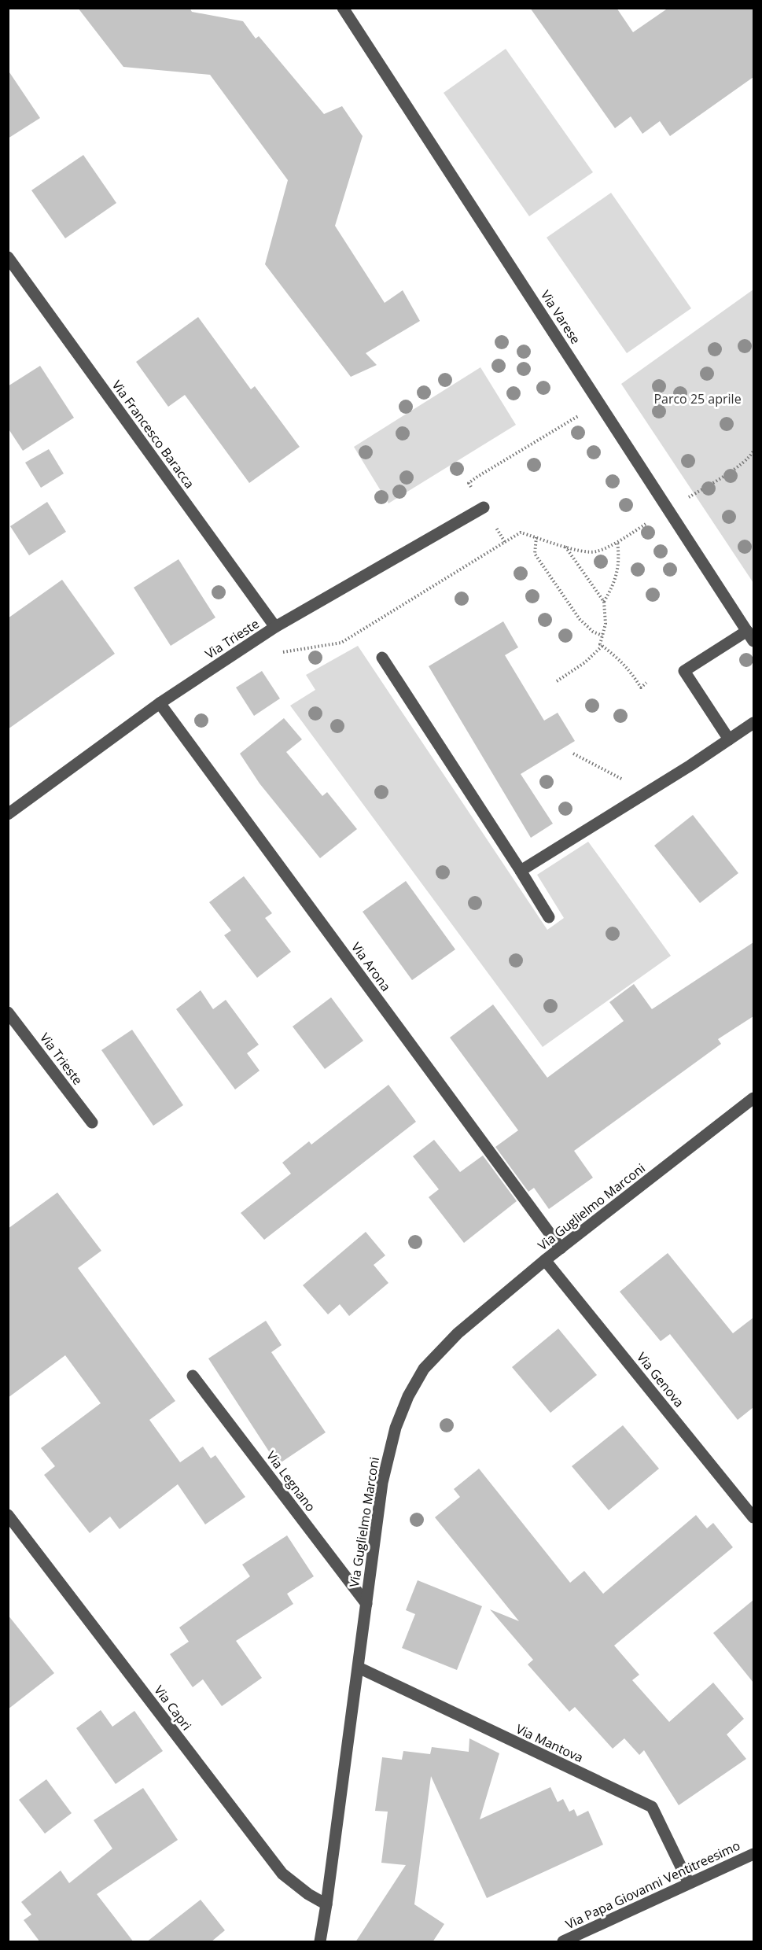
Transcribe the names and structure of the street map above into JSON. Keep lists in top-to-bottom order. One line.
{"streets":{"street":["Via Varese","Via Francesco Baracca","Via Trieste","Via Arona","Via Guglielmo Marconi","Via Genova","Via Legnano","Via Capri","Via Mantova","Via Papa Giovanni Ventitreesimo"]},"crossings":[["Via Francesco Baracca","Via Trieste"],["Via Trieste","Via Arona"],["Via Arona","Via Guglielmo Marconi"],["Via Guglielmo Marconi","Via Genova"],["Via Guglielmo Marconi","Via Legnano"],["Via Guglielmo Marconi","Via Capri"],["Via Guglielmo Marconi","Via Mantova"],["Via Mantova","Via Papa Giovanni Ventitreesimo"]],"parks":["Parco 25 aprile"]}
